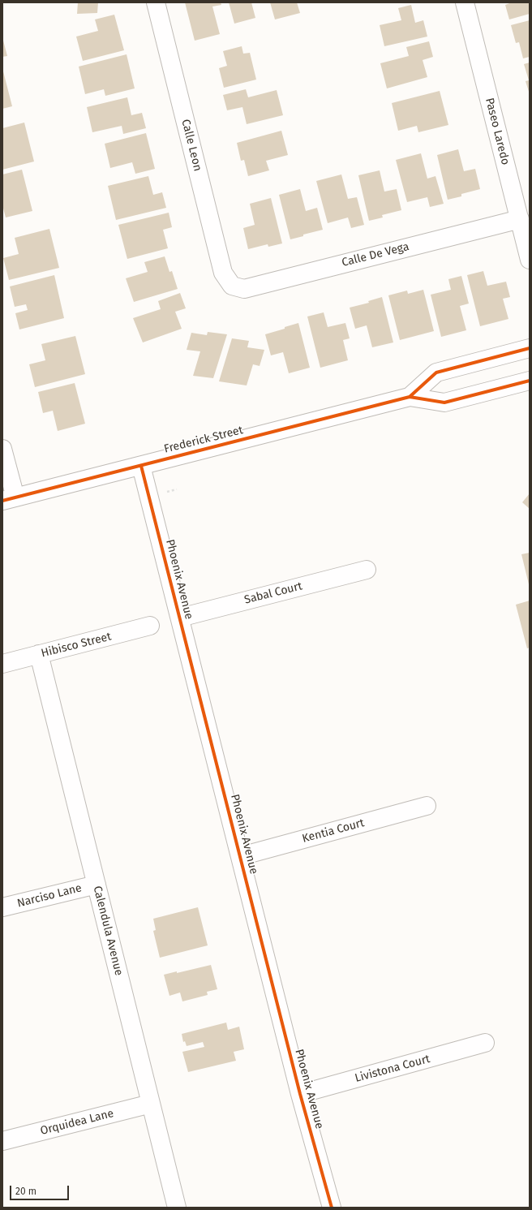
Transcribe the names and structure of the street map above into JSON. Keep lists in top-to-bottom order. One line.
{"streets":{"street":["Paseo Laredo","Calle Leon","Calle De Vega","Frederick Street","Phoenix Avenue","Sabal Court","Hibisco Street","Kentia Court","Narciso Lane","Calendula Avenue","Livistona Court","Orquidea Lane"]},"crossings":[["Paseo Laredo","Calle De Vega"],["Calle Leon","Calle De Vega"],["Frederick Street","Phoenix Avenue"],["Phoenix Avenue","Sabal Court"],["Phoenix Avenue","Kentia Court"],["Phoenix Avenue","Livistona Court"],["Hibisco Street","Calendula Avenue"],["Narciso Lane","Calendula Avenue"],["Calendula Avenue","Orquidea Lane"]],"scale_bar":"20 m"}
